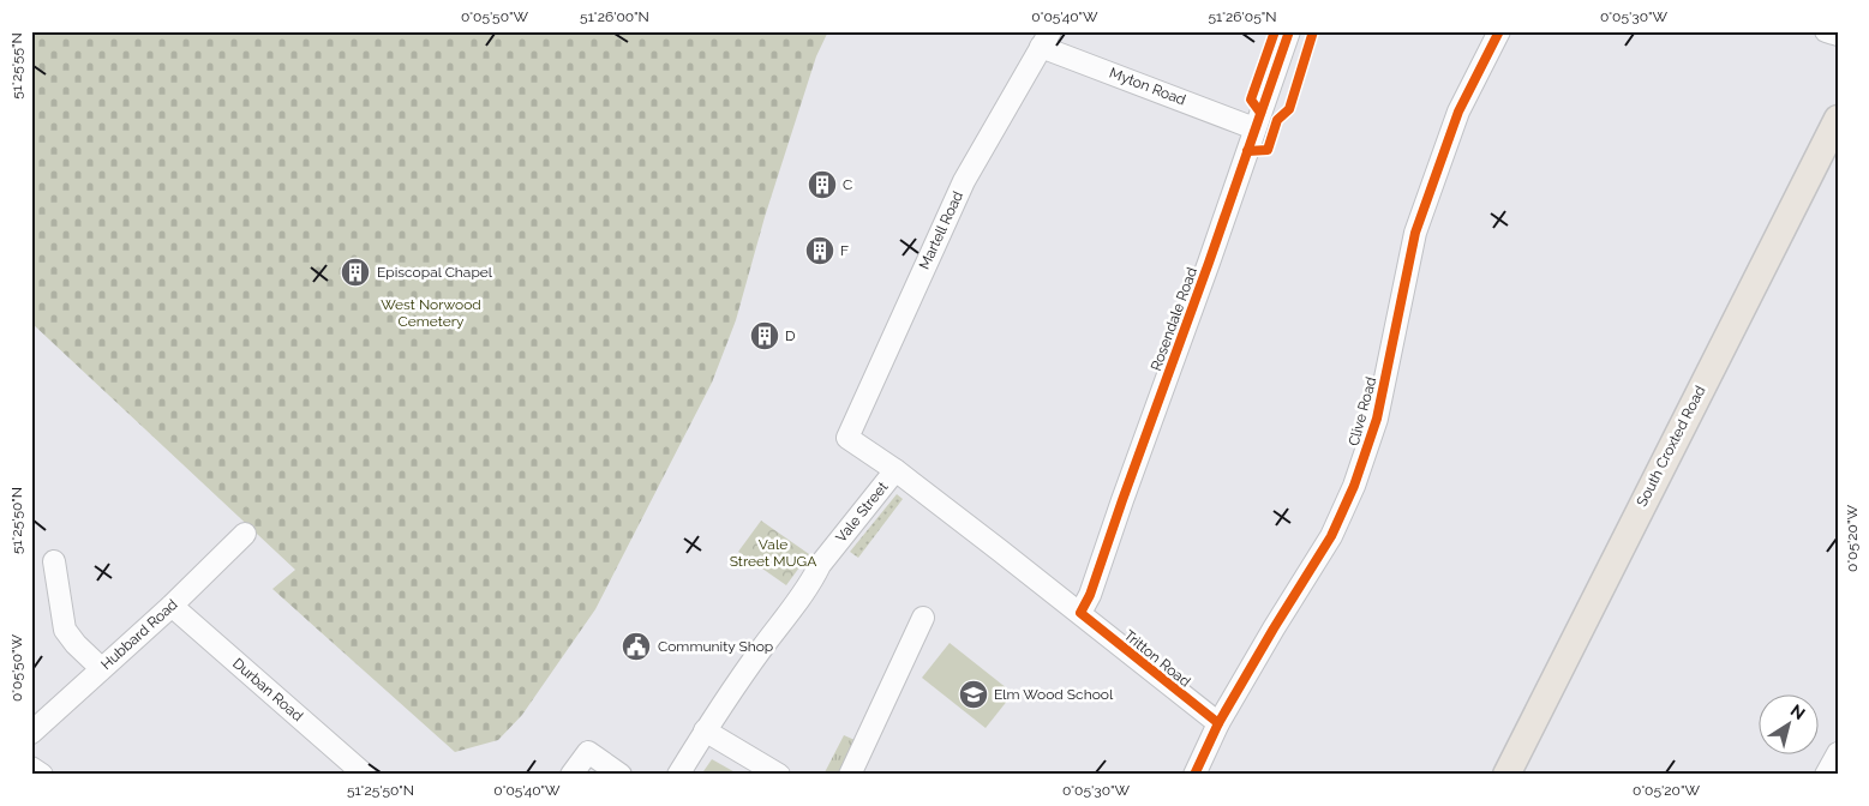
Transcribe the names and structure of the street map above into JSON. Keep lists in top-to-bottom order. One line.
{"streets":{"main road":["South Croxted Road"],"street":["Myton Road","Martell Road","Rosendale Road","Clive Road","Vale Street","Hubbard Road","Tritton Road","Durban Road"]},"crossings":[["Myton Road","Martell Road"],["Myton Road","Rosendale Road"],["Martell Road","Tritton Road"],["Rosendale Road","Tritton Road"],["Clive Road","Tritton Road"],["Vale Street","Tritton Road"],["Hubbard Road","Durban Road"]],"parks":["West Norwood Cemetery","Vale Street MUGA"],"places":{"building":["C","F","Episcopal Chapel","D"],"public building":["Community Shop"],"school or university":["Elm Wood School"]},"north":"top right","coordinates":["0°05'50\"W","51°26'00\"N","0°05'40\"W","51°26'05\"N","0°05'30\"W","51°25'55\"N","51°25'50\"N","0°05'20\"W"]}
